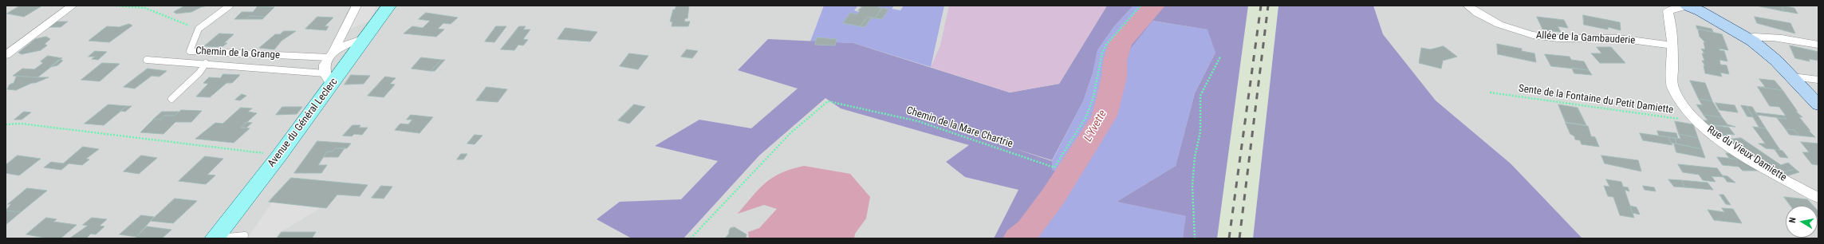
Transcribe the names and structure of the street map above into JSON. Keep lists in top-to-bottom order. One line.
{"streets":{"main road":["Avenue du Général Leclerc"],"street":["Allée de la Gambauderie","Chemin de la Grange","Rue du Vieux Damiette"],"path":["Sente de la Fontaine du Petit Damiette","Chemin de la Mare Chartrie"]},"crossings":[["Allée de la Gambauderie","Rue du Vieux Damiette"],["Chemin de la Grange","Avenue du Général Leclerc"],["Sente de la Fontaine du Petit Damiette","Rue du Vieux Damiette"]],"water":["L'Yvette"],"north":"left"}
